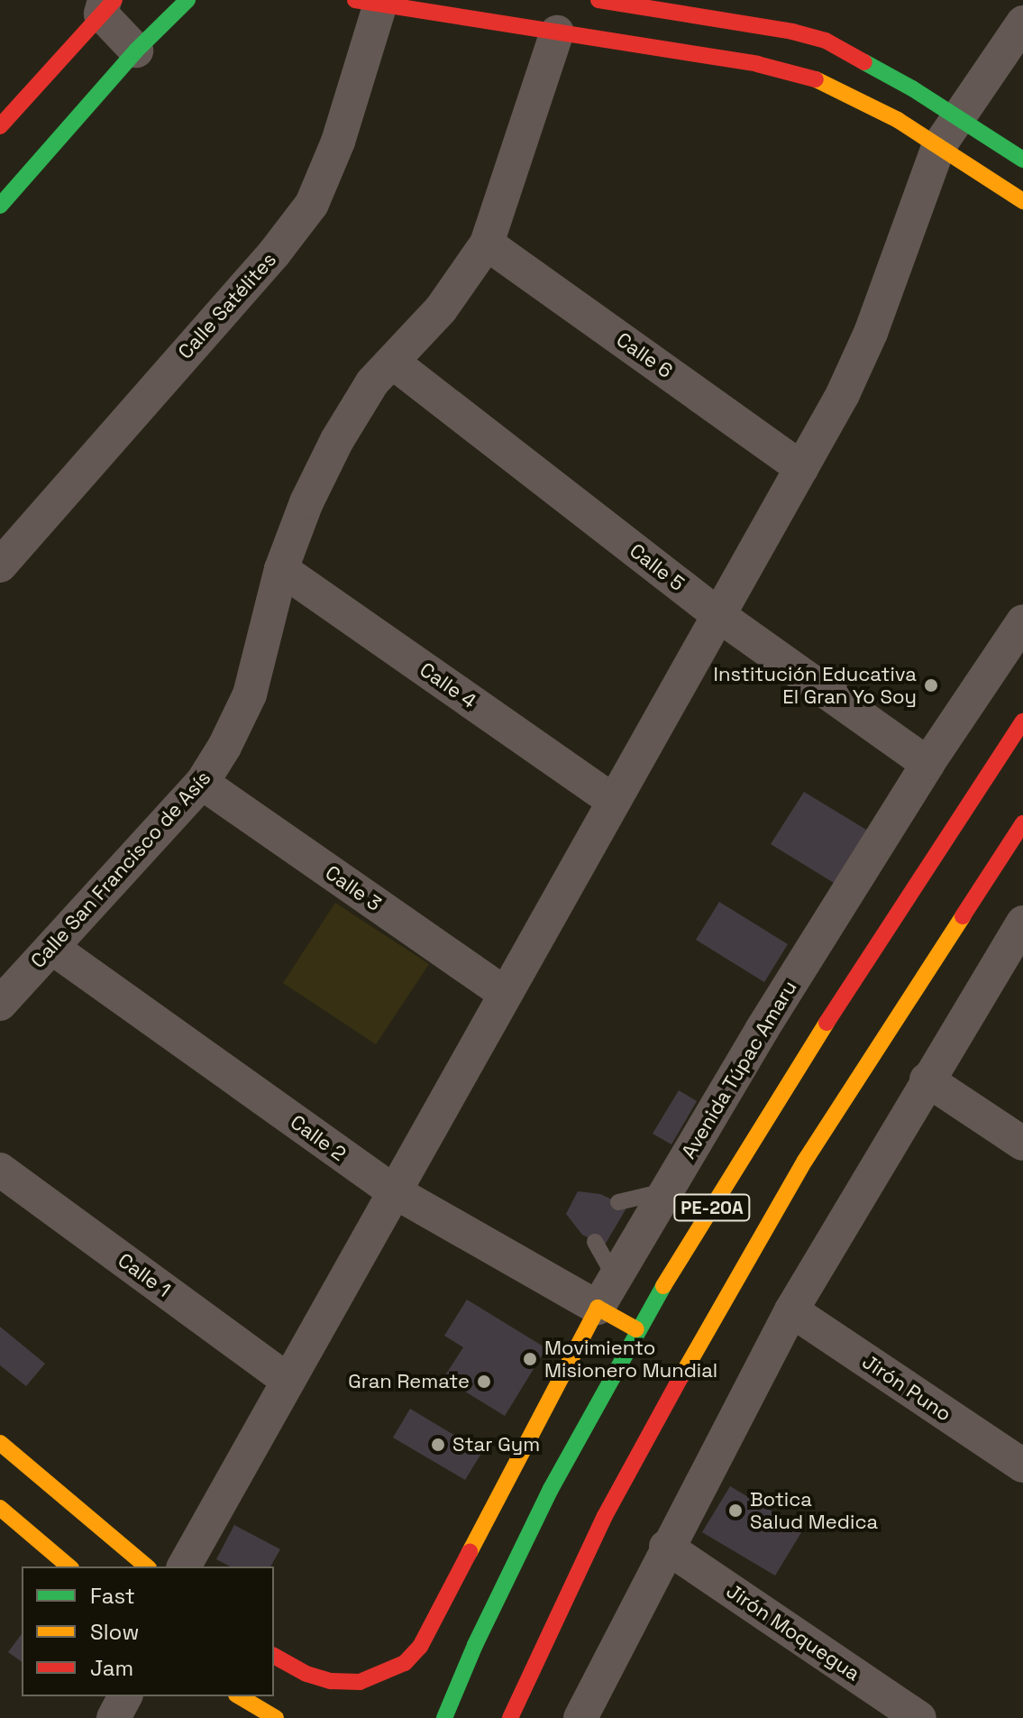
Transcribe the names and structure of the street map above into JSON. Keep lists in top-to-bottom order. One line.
{"streets":{"main road":["Avenida Túpac Amaru","PE-20A"],"street":["Calle Satélites","Calle 6","Calle 5","Calle 4","Calle San Francisco de Asís","Calle 3","Calle 2","Calle 1","Jirón Puno","Jirón Moquegua"]},"crossings":[["Calle 6","Calle San Francisco de Asís"],["Calle 5","Calle San Francisco de Asís"],["Calle 5","Avenida Túpac Amaru"],["Calle 4","Calle San Francisco de Asís"],["Calle San Francisco de Asís","Calle 3"],["Calle San Francisco de Asís","Calle 2"],["Avenida Túpac Amaru","Calle 2"]],"places":["Institución Educativa El Gran Yo Soy","Movimiento Misionero Mundial","Gran Remate","Star Gym","Botica Salud Medica"],"legend":["Fast","Slow","Jam"]}
